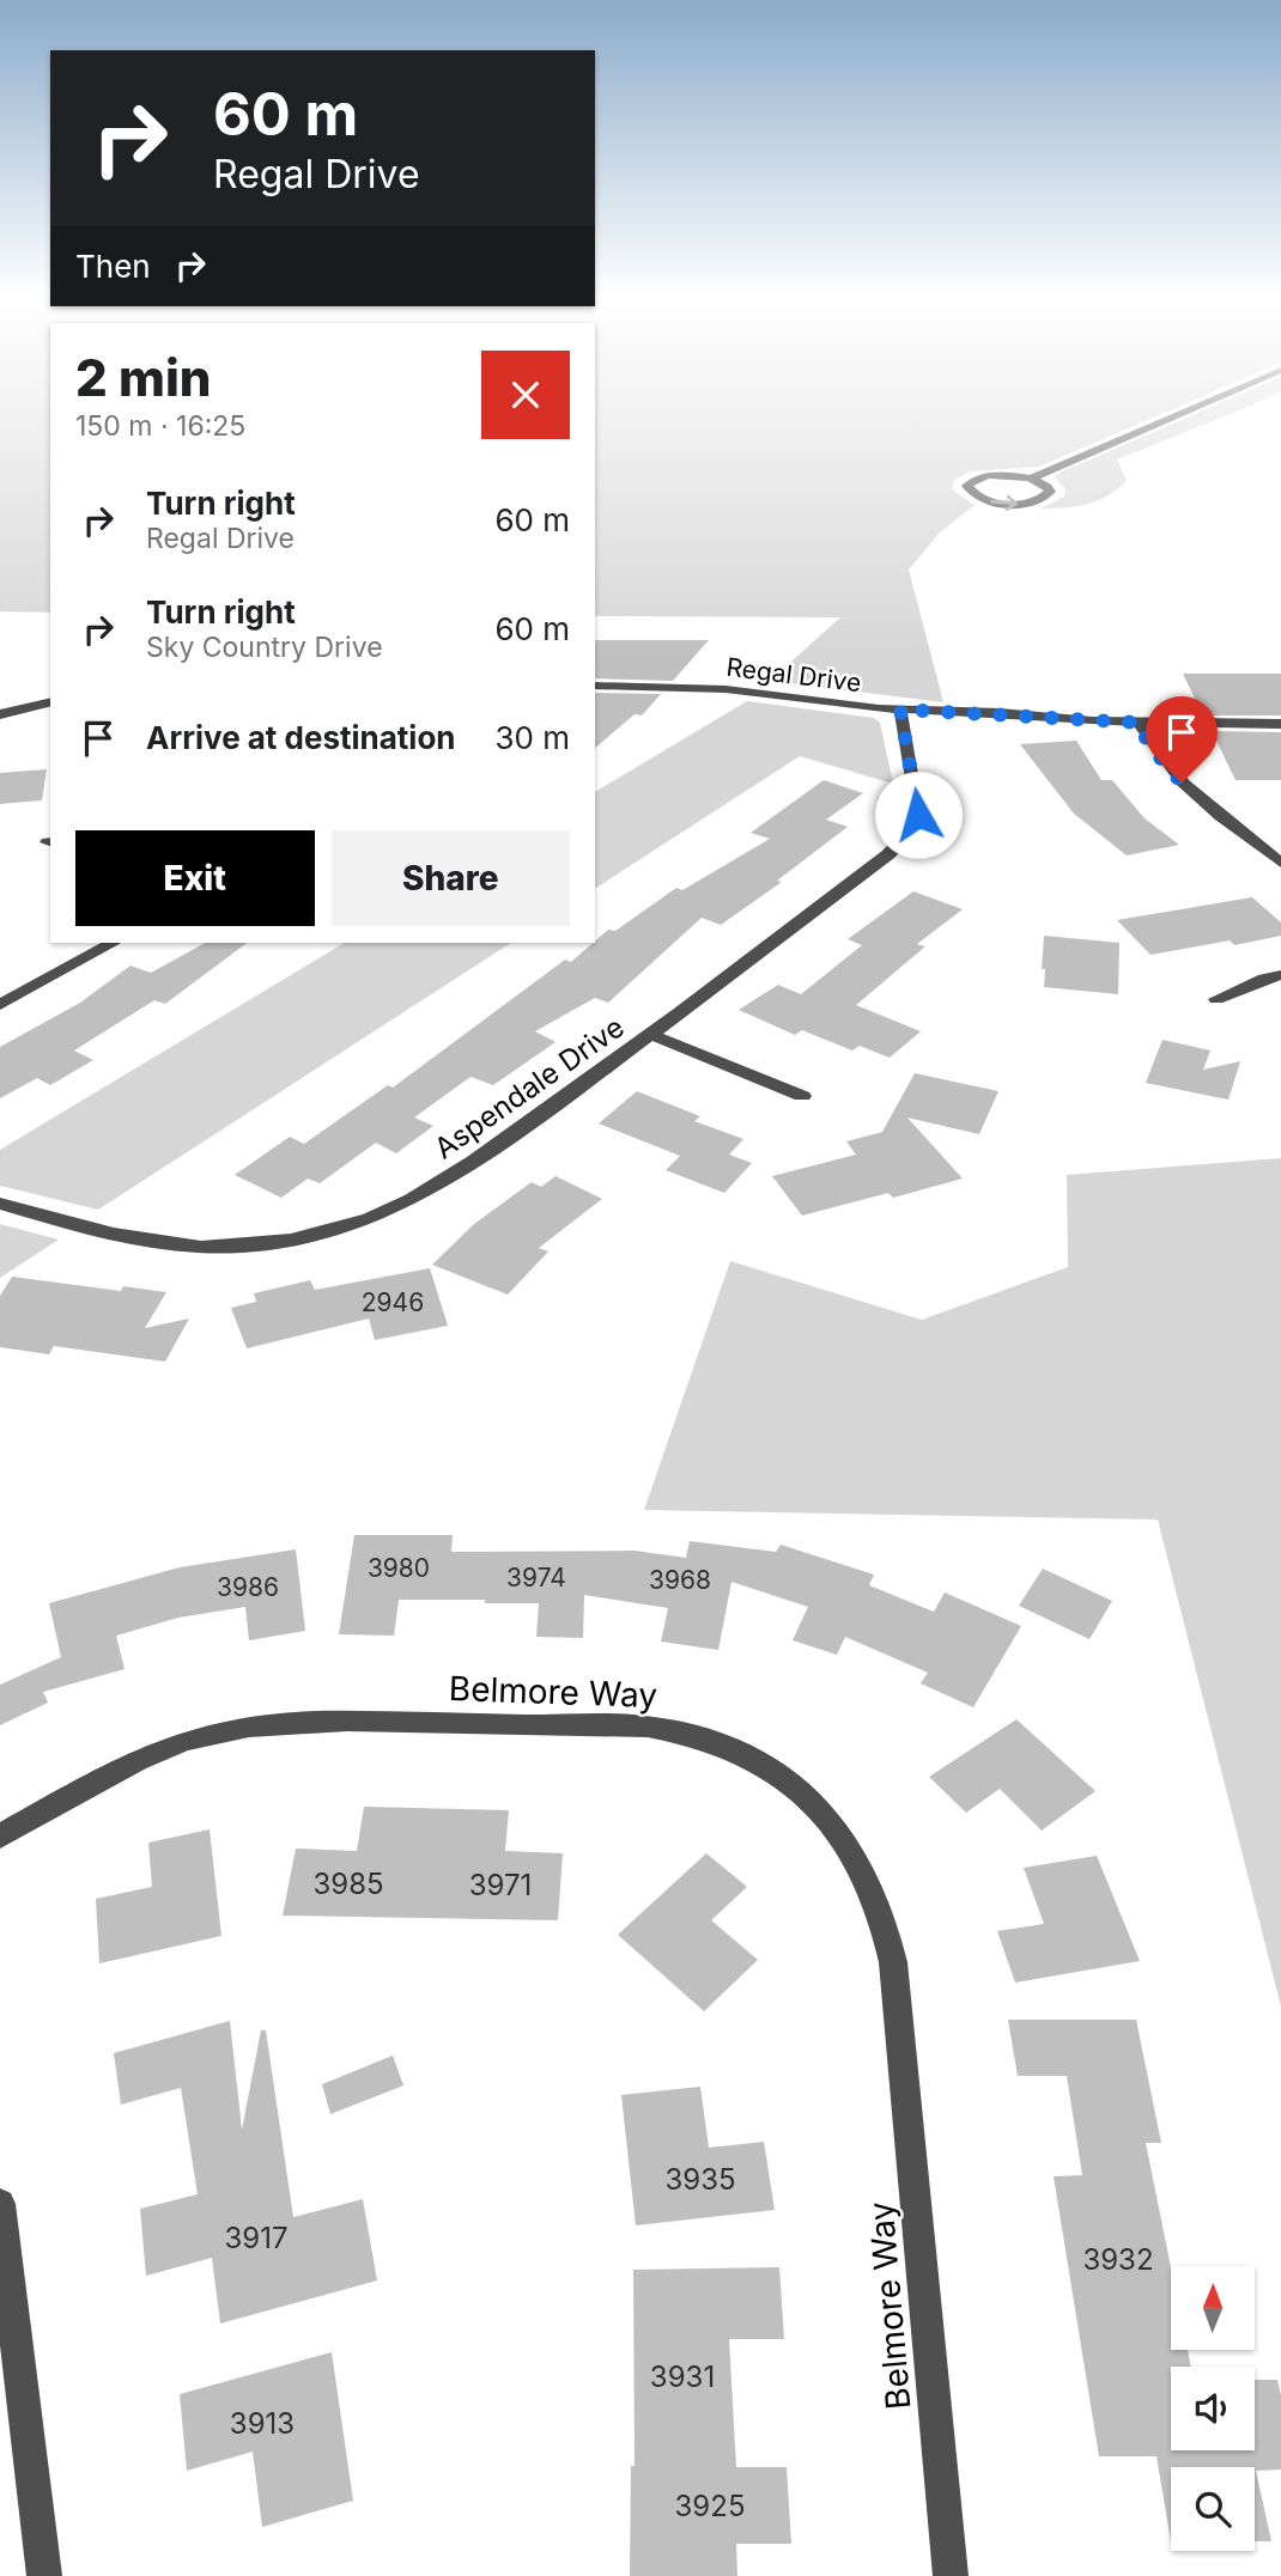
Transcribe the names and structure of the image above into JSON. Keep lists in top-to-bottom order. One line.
{"streets":{"street":["Regal Drive","Aspendale Drive","Belmore Way"]},"crossings":[["Regal Drive","Aspendale Drive"]],"house_numbers":["2946","3980","3974","3968","3986","3985","3971","3935","3917","3932","3931","3913","3925"],"north":"top","page":{"turn":["60 m","Regal Drive"],"then":"Then","heading":["2 min","150 m · 16:25"],"list":[{"name":"Turn right","note":"Regal Drive","value":"60 m"},{"name":"Turn right","note":"Sky Country Drive","value":"60 m"},{"name":"Arrive at destination","value":"30 m"}],"buttons":["Exit","Share"]}}
